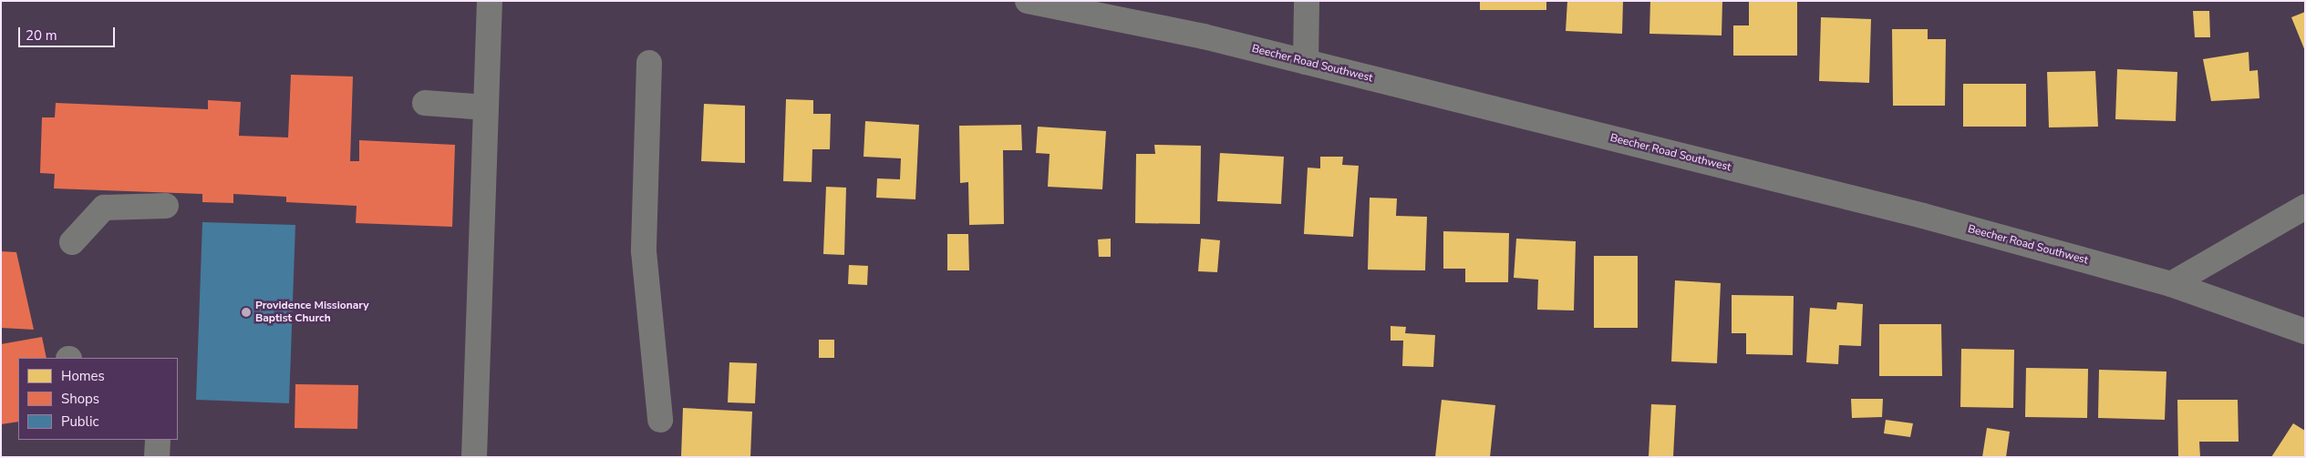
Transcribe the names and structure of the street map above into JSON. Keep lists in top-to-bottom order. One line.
{"streets":{"street":["Beecher Road Southwest"]},"places":["Providence Missionary Baptist Church"],"legend":["Homes","Shops","Public"],"scale_bar":"20 m"}
